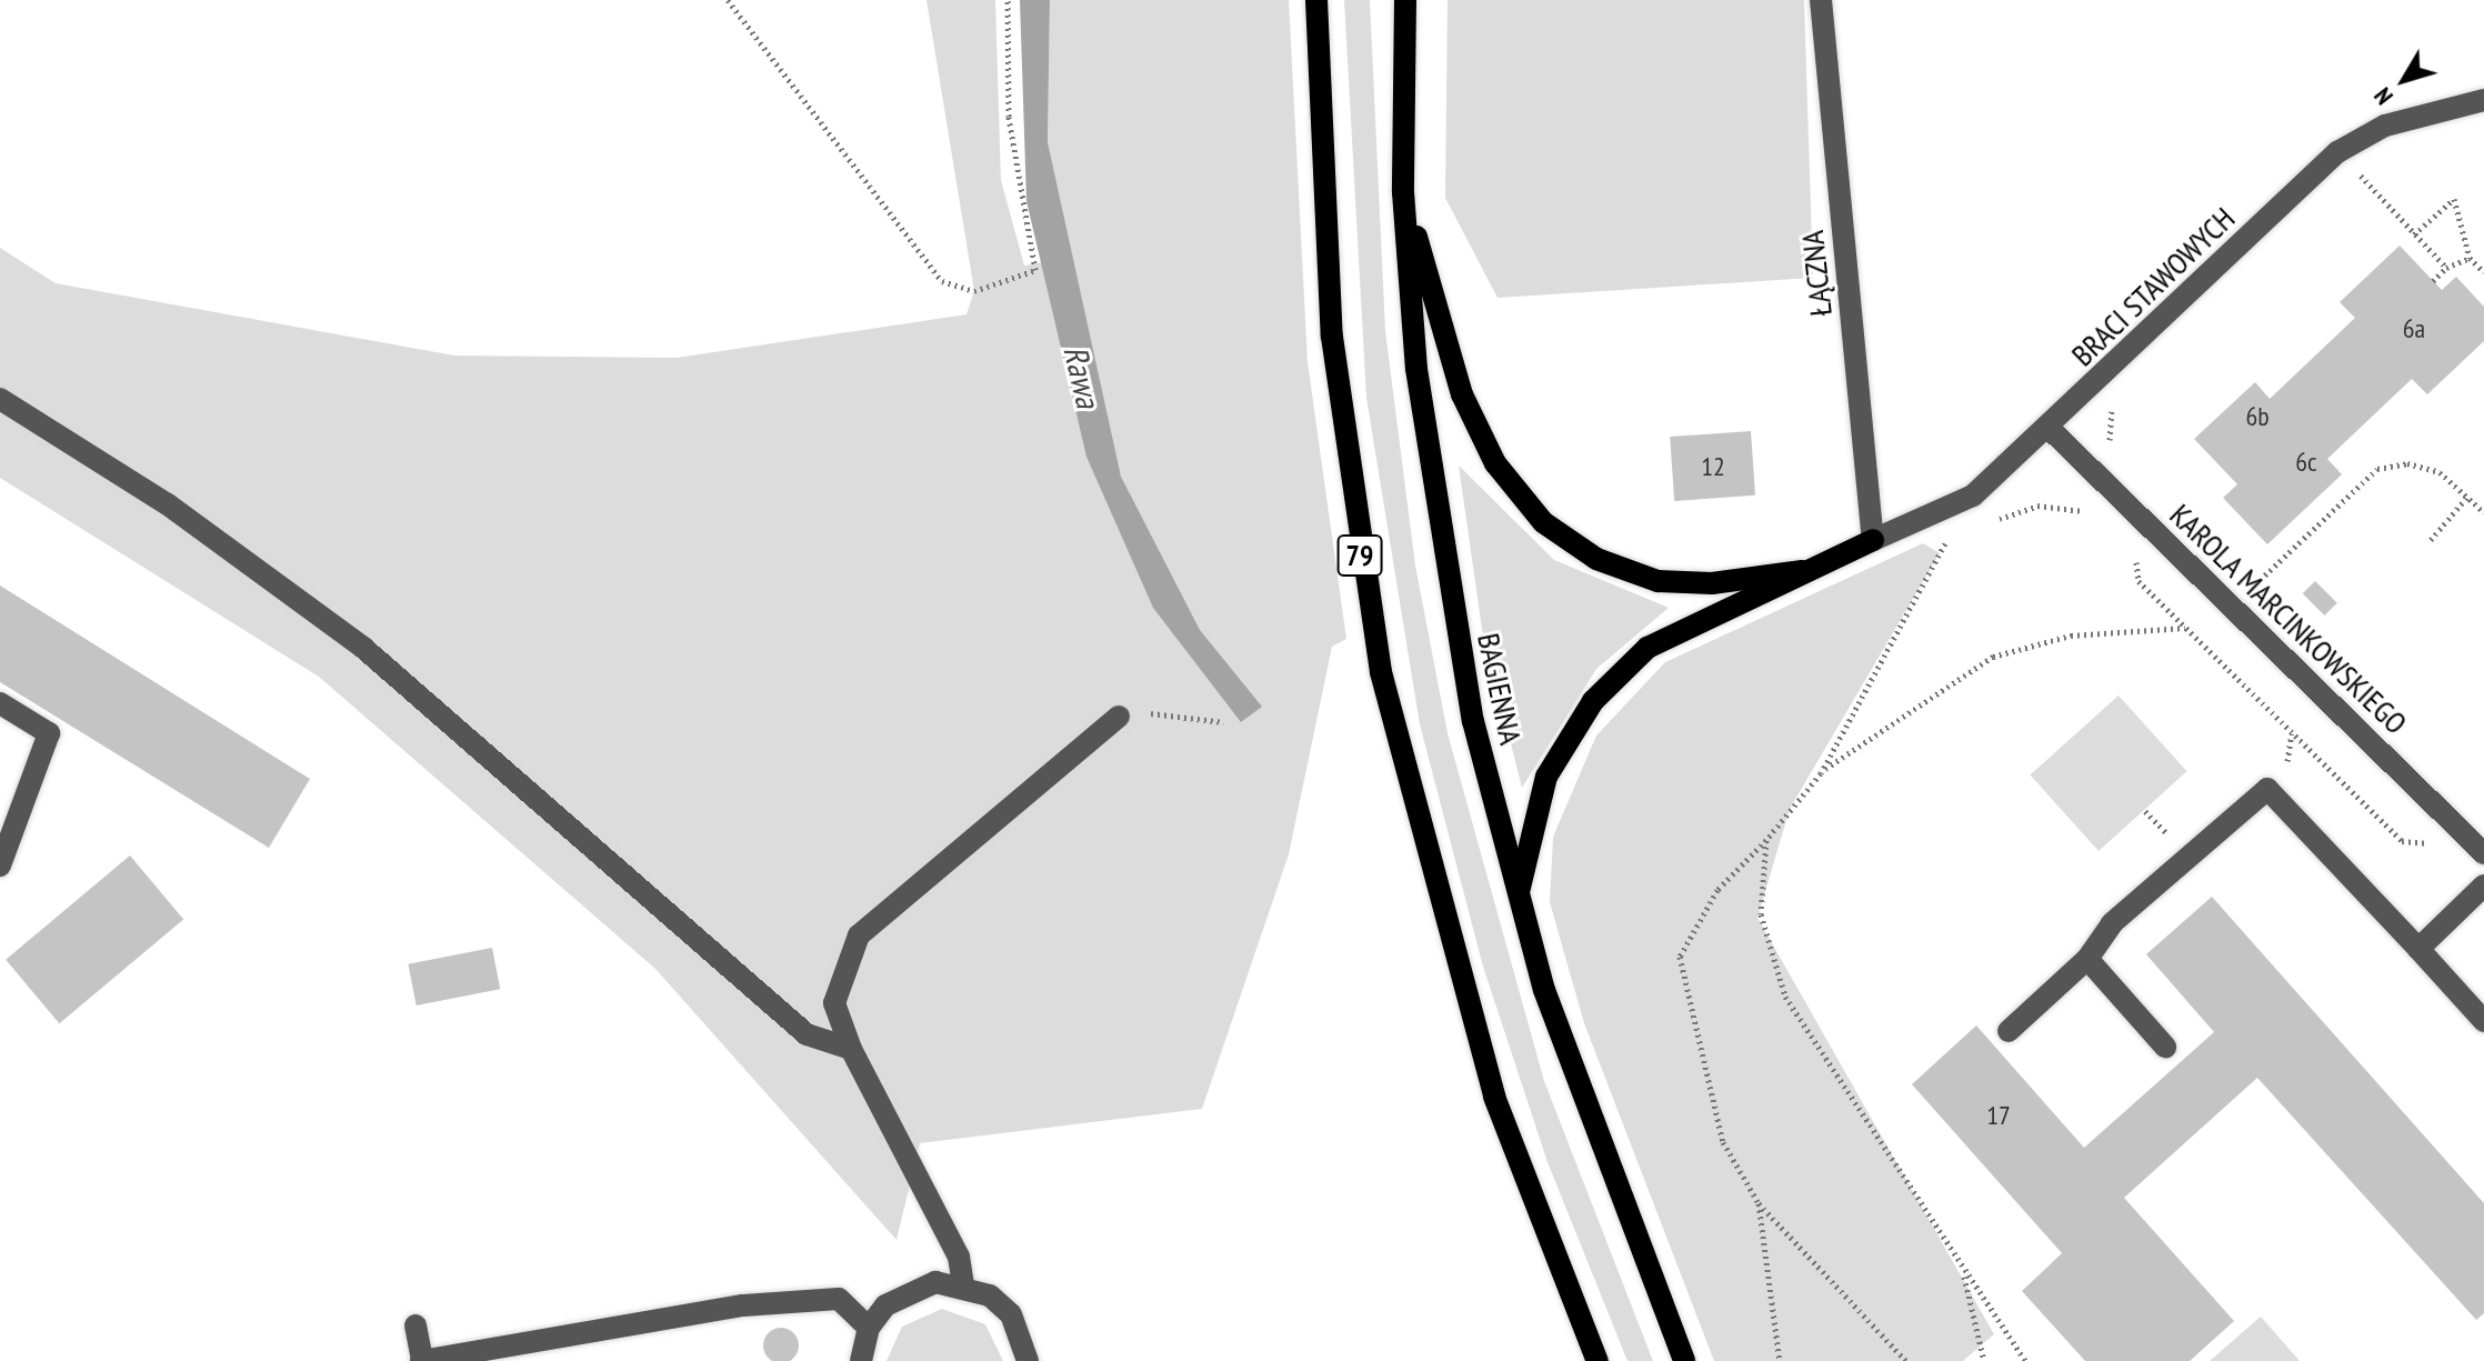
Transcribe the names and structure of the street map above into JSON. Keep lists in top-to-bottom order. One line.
{"streets":{"main road":["79","BAGIENNA"],"street":["ŁĄCZNA","BRACI STAWOWYCH","KAROLA MARCINKOWSKIEGO"]},"crossings":[["ŁĄCZNA","BRACI STAWOWYCH"],["BRACI STAWOWYCH","KAROLA MARCINKOWSKIEGO"]],"water":["Rawa"],"house_numbers":["6a","6b","6c","12","17"],"north":"bottom left"}
